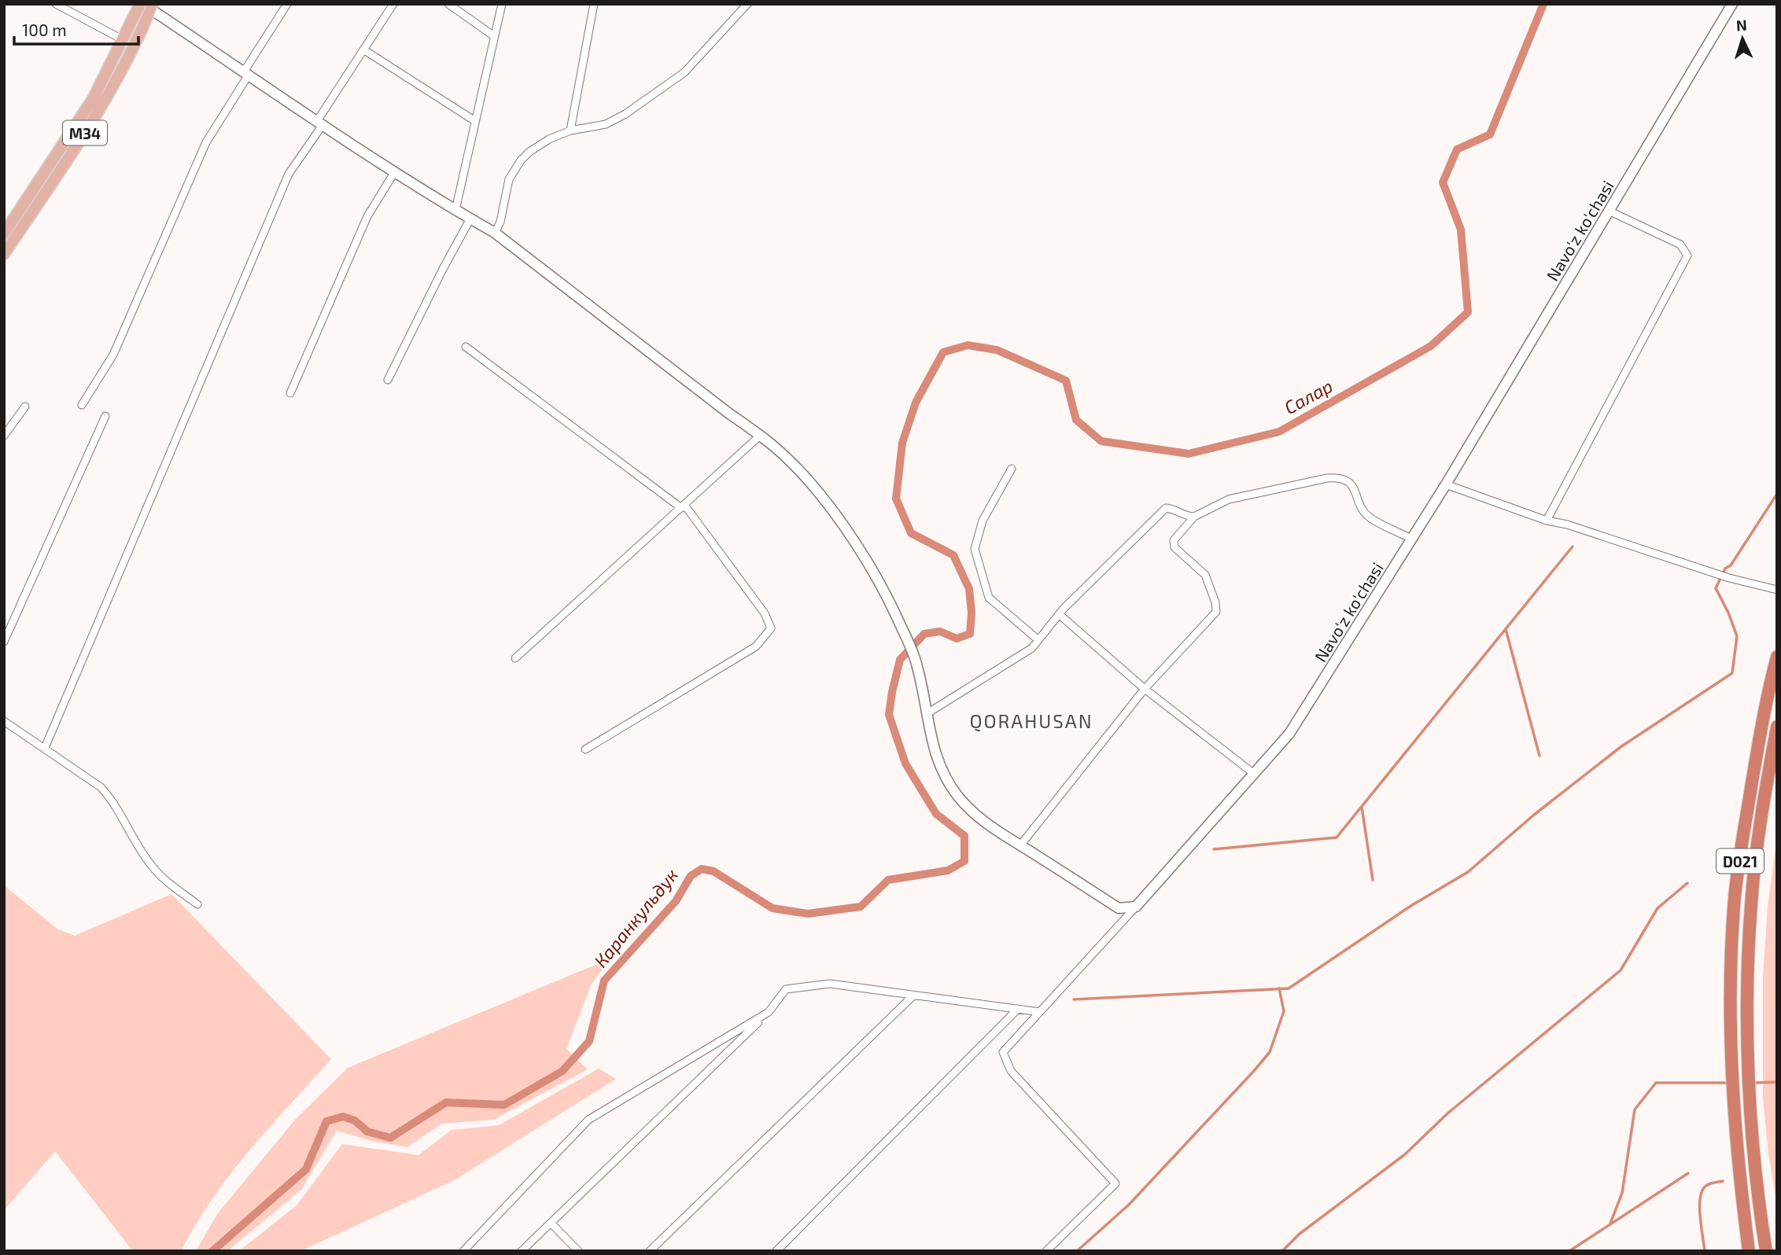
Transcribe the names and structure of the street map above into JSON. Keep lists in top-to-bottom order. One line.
{"streets":{"highway":["D021"],"main road":["M34"],"street":["Navo'z ko'chasi"]},"districts":["QORAHUSAN"],"water":["Салар","Каранкульдук"],"scale_bar":"100 m","north":"top"}
